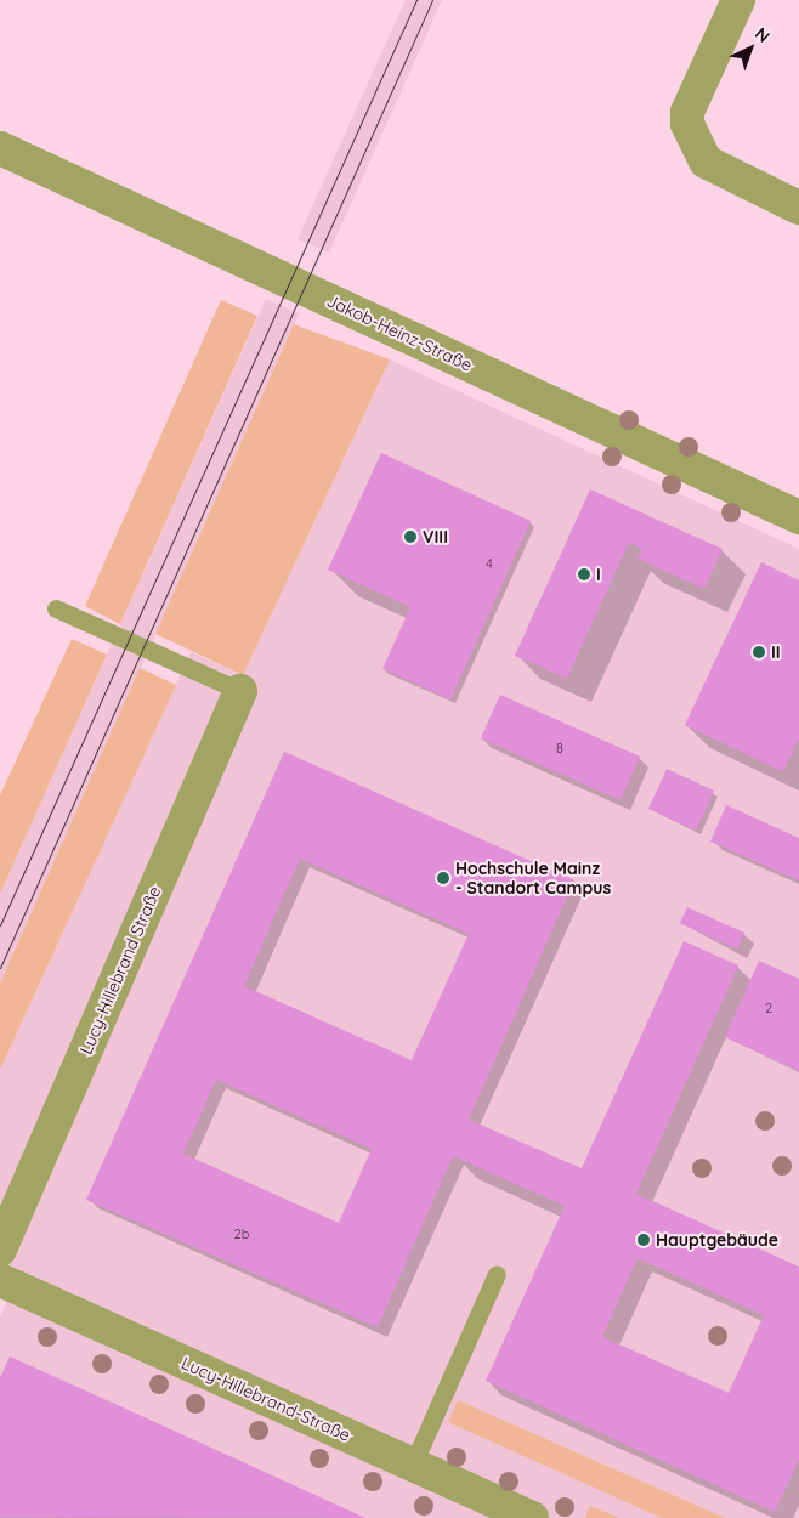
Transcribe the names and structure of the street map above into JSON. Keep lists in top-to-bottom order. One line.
{"streets":{"street":["Jakob-Heinz-Straße","Lucy-Hillebrand Straße","Lucy-Hillebrand-Straße"]},"places":["VIII","I","II","Hochschule Mainz - Standort Campus","Hauptgebäude"],"house_numbers":["4","8","2","2b"],"north":"top right"}
